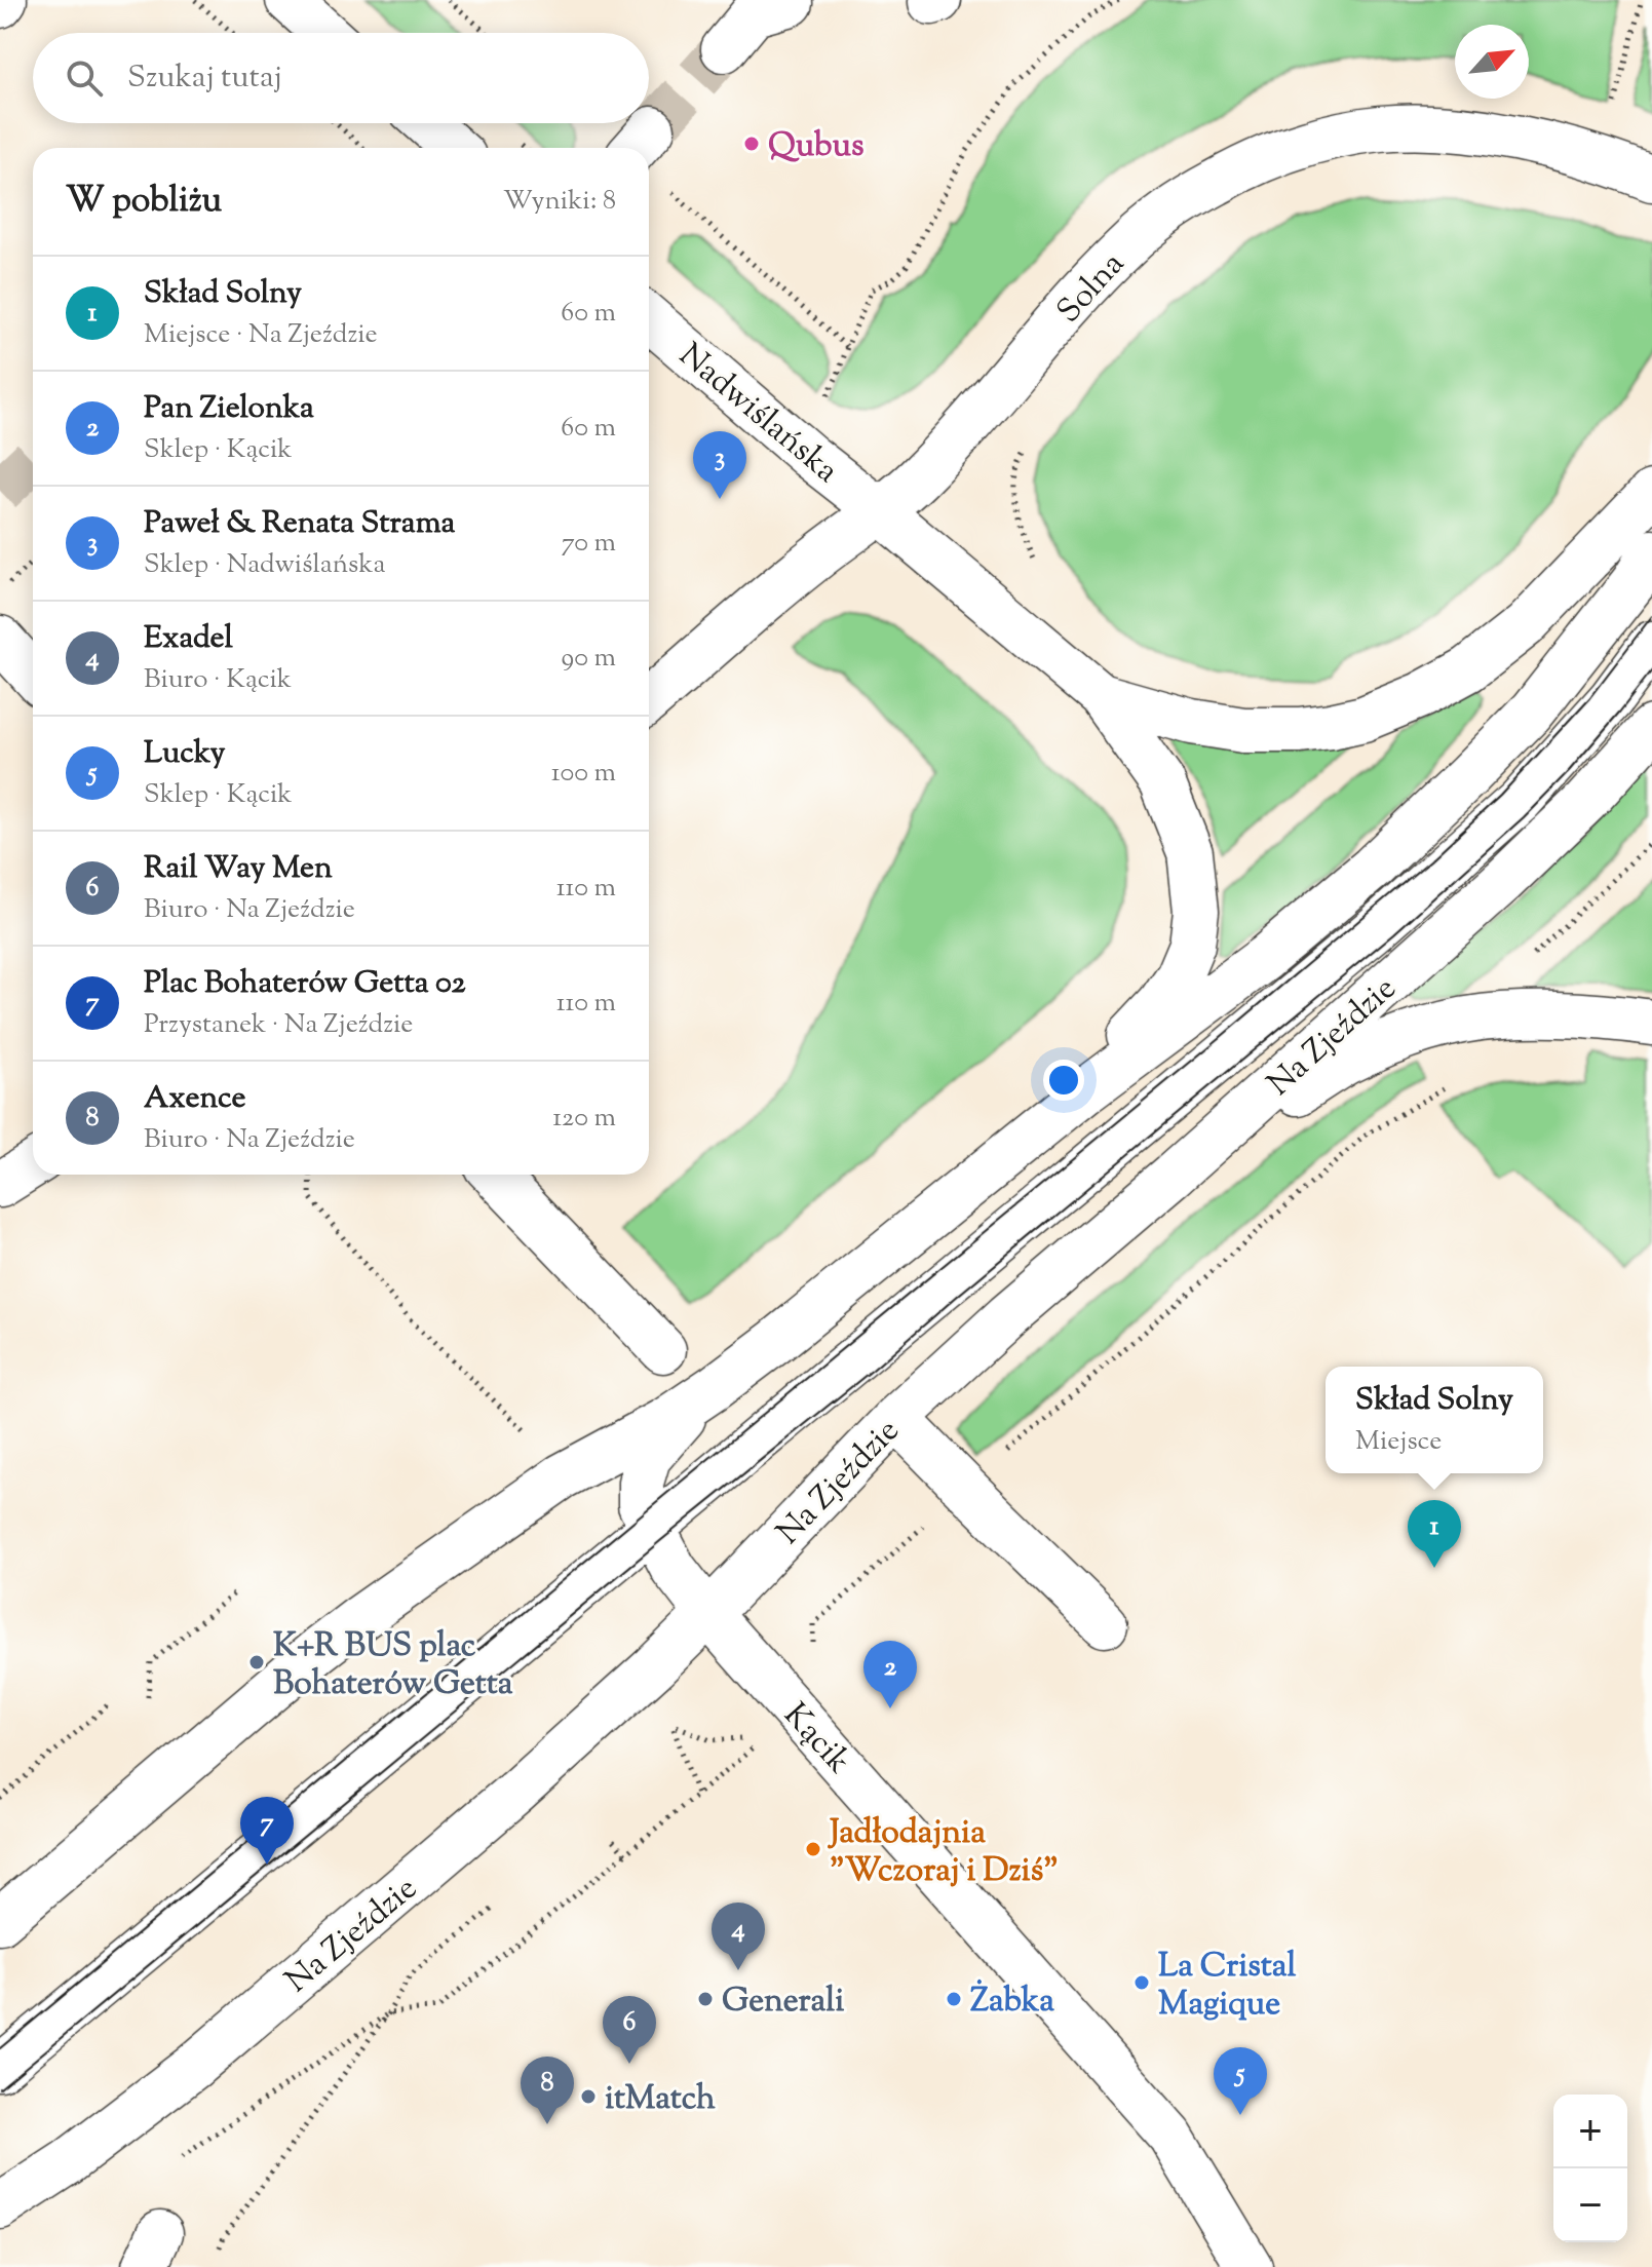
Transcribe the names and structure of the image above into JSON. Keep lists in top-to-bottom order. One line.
{"streets":{"street":["Solna","Nadwiślańska","Na Zjeździe","Kącik"]},"crossings":[["Solna","Nadwiślańska"],["Na Zjeździe","Kącik"]],"places":["Qubus","K+R BUS plac Bohaterów Getta","Jadłodajnia \"Wczoraj i Dziś\"","La Cristal Magique","Generali","Żabka","itMatch"],"north":"top right","page":{"search":"Szukaj tutaj","heading":["W pobliżu","Wyniki: 8"],"list":[{"mark":"1","name":"Skład Solny","note":"Miejsce · Na Zjeździe","value":"60 m"},{"mark":"2","name":"Pan Zielonka","note":"Sklep · Kącik","value":"60 m"},{"mark":"3","name":"Paweł & Renata Strama","note":"Sklep · Nadwiślańska","value":"70 m"},{"mark":"4","name":"Exadel","note":"Biuro · Kącik","value":"90 m"},{"mark":"5","name":"Lucky","note":"Sklep · Kącik","value":"100 m"},{"mark":"6","name":"Rail Way Men","note":"Biuro · Na Zjeździe","value":"110 m"},{"mark":"7","name":"Plac Bohaterów Getta 02","note":"Przystanek · Na Zjeździe","value":"110 m"},{"mark":"8","name":"Axence","note":"Biuro · Na Zjeździe","value":"120 m"}],"pins":["3","1","2","7","4","6","5","8"],"popup":["Skład Solny","Miejsce"],"map_buttons":["+","−"]}}
